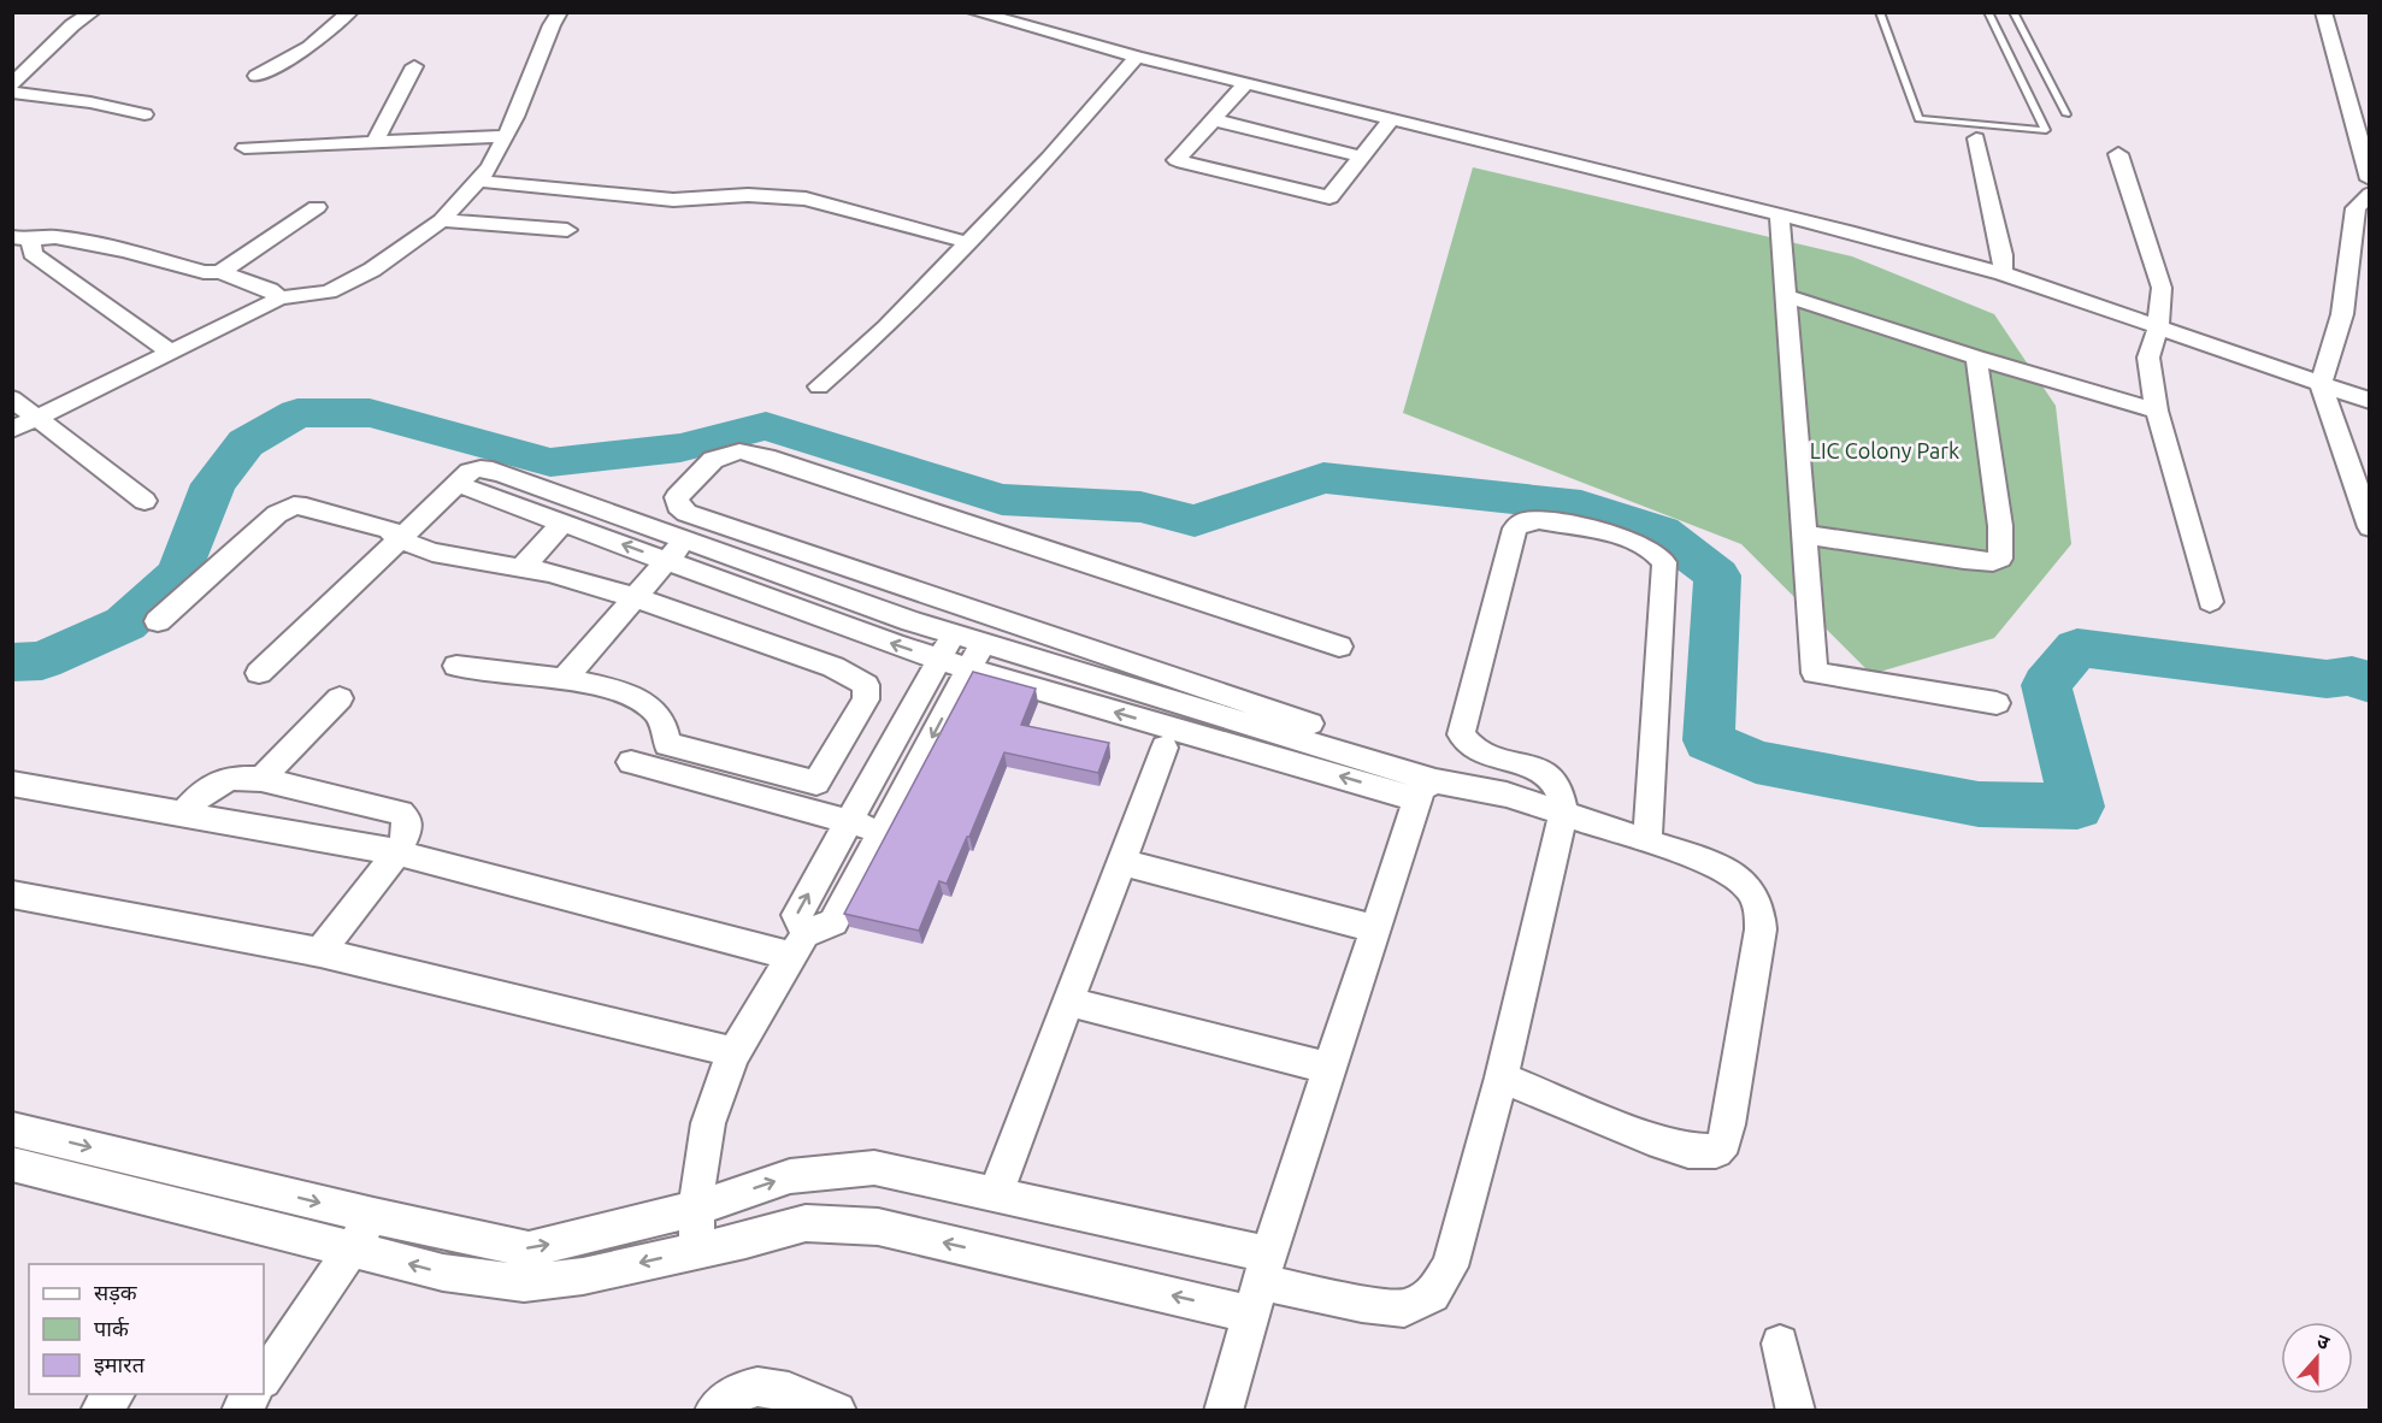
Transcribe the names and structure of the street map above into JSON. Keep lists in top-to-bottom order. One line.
{"parks":["LIC Colony Park"],"legend":["सड़क","पार्क","इमारत"],"north":"top"}
